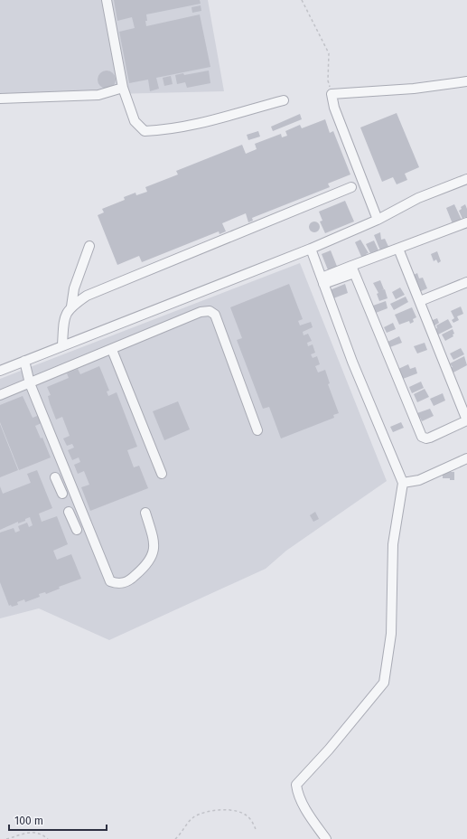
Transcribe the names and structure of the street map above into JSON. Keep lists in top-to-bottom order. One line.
{"scale_bar":"100 m"}
